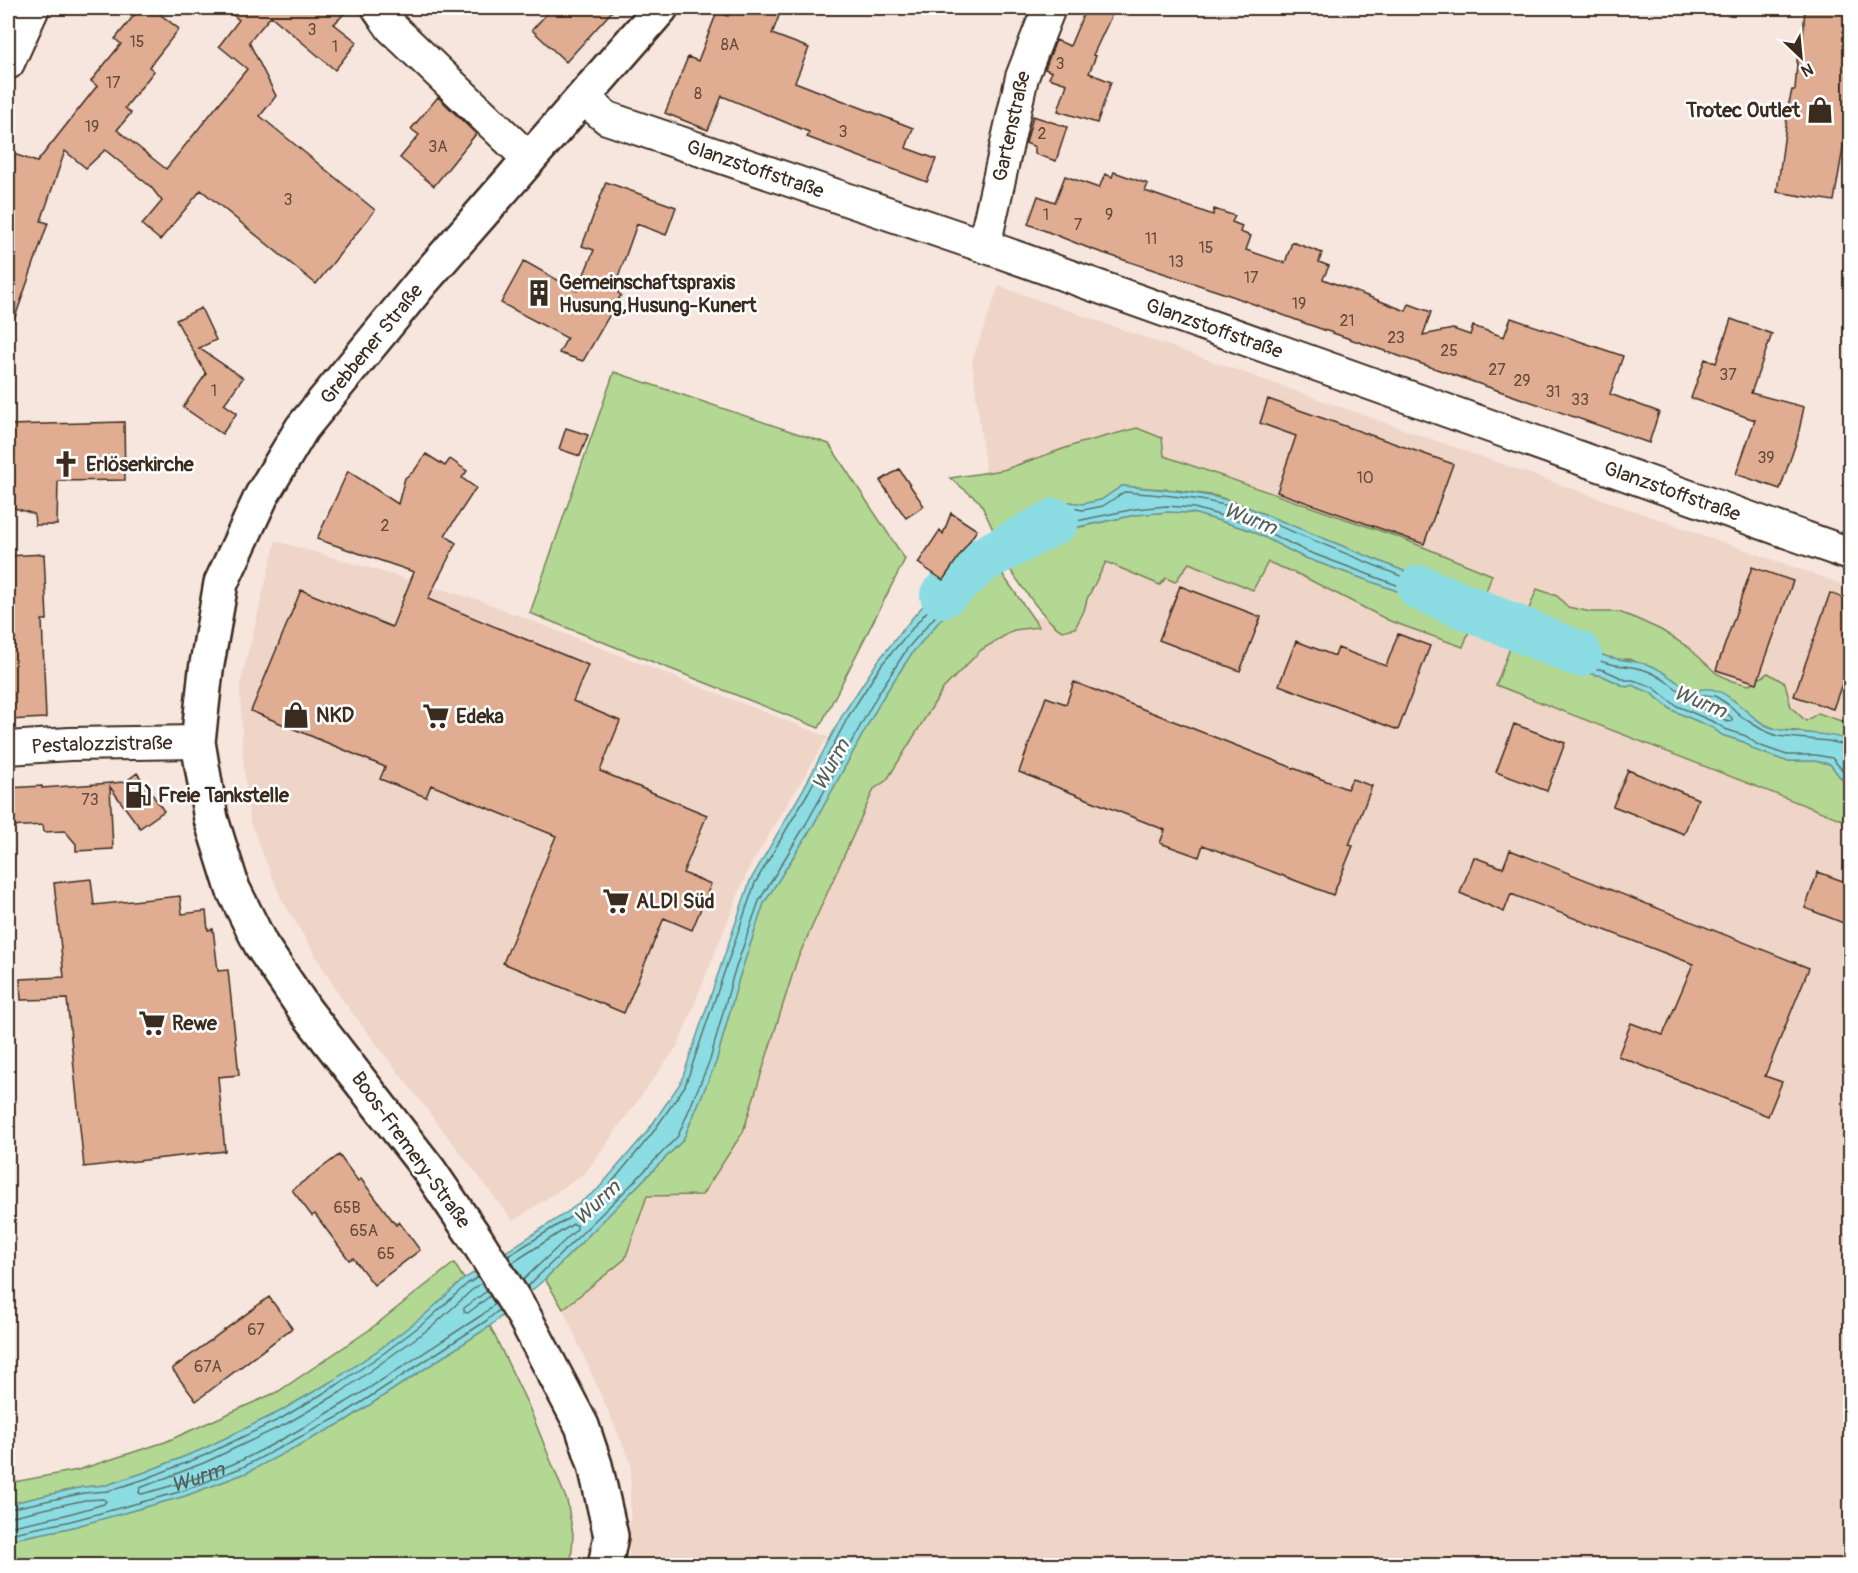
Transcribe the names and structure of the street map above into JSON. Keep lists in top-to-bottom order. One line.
{"streets":{"street":["Gartenstraße","Glanzstoffstraße","Grebbener Straße","Pestalozzistraße","Boos-Fremery-Straße"]},"crossings":[["Gartenstraße","Glanzstoffstraße"],["Glanzstoffstraße","Grebbener Straße"],["Grebbener Straße","Pestalozzistraße"],["Grebbener Straße","Boos-Fremery-Straße"],["Pestalozzistraße","Boos-Fremery-Straße"]],"water":["Wurm"],"places":{"shop":["Trotec Outlet","NKD"],"building":["Gemeinschaftspraxis Husung,Husung-Kunert"],"church":["Erlöserkirche"],"supermarket":["Edeka","ALDI Süd","Rewe"],"fuel station":["Freie Tankstelle"]},"house_numbers":["3","15","8A","1","3","17","8","19","3","2","3A","3","1","9","7","11","15","13","17","19","21","23","25","27","37","29","1","31","33","39","10","2","73","65B","65A","65","67","67A"],"north":"bottom right"}
